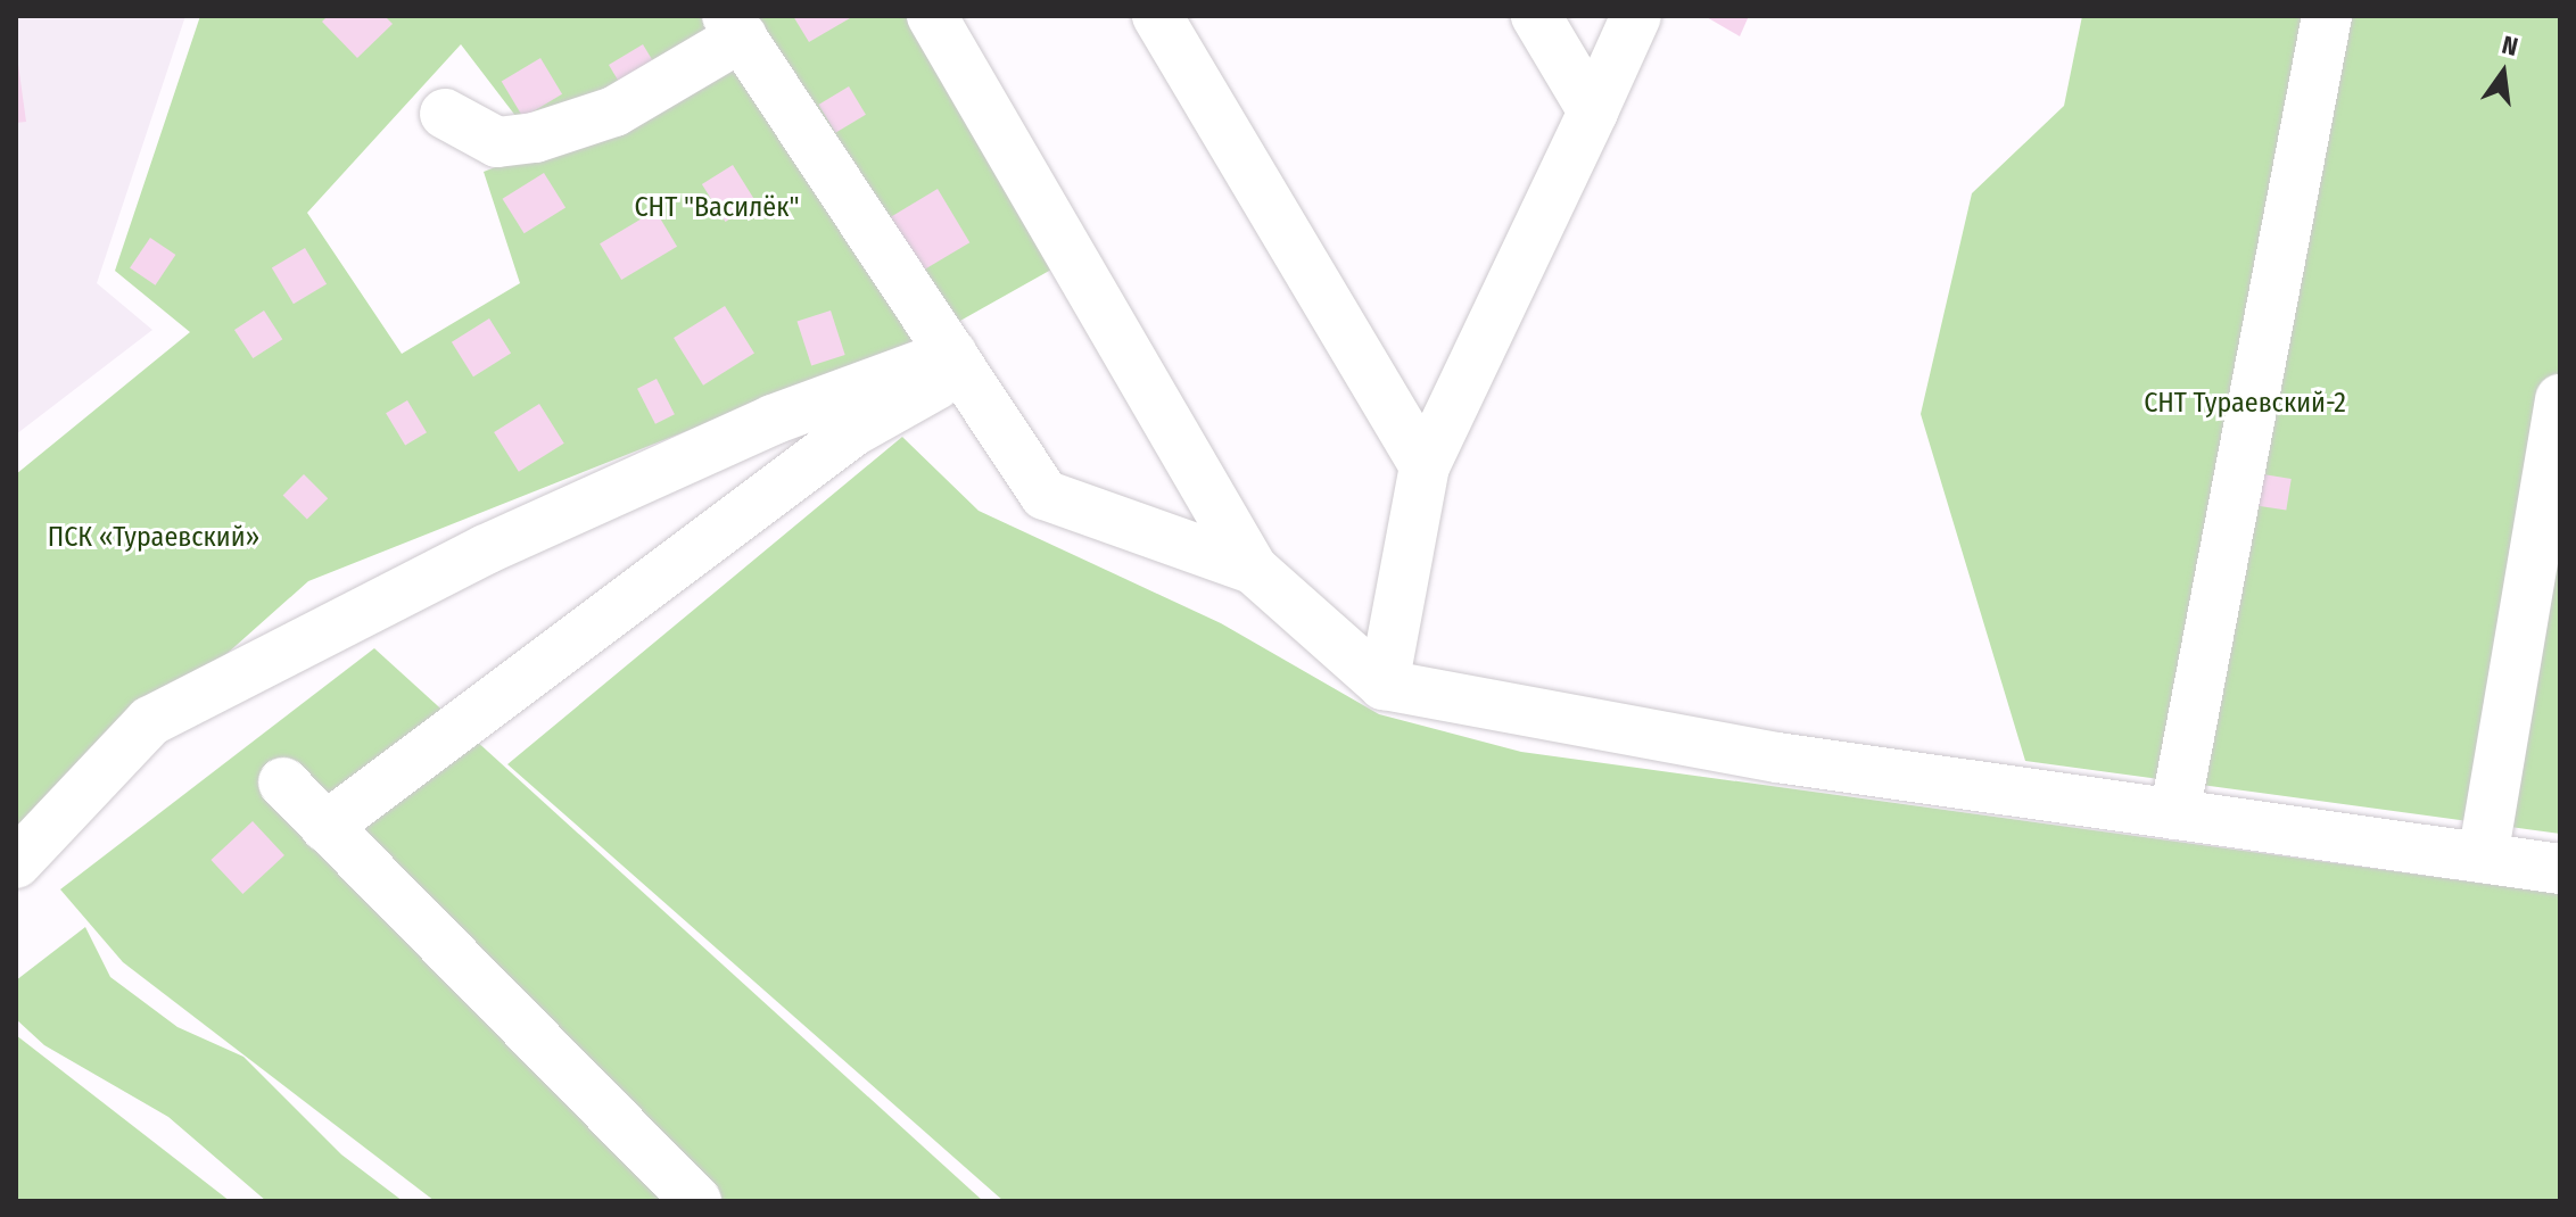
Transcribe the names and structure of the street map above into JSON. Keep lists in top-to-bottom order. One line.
{"parks":["СНТ \"Василёк\"","СНТ Тураевский-2","ПСК «Тураевский»"],"north":"top"}
